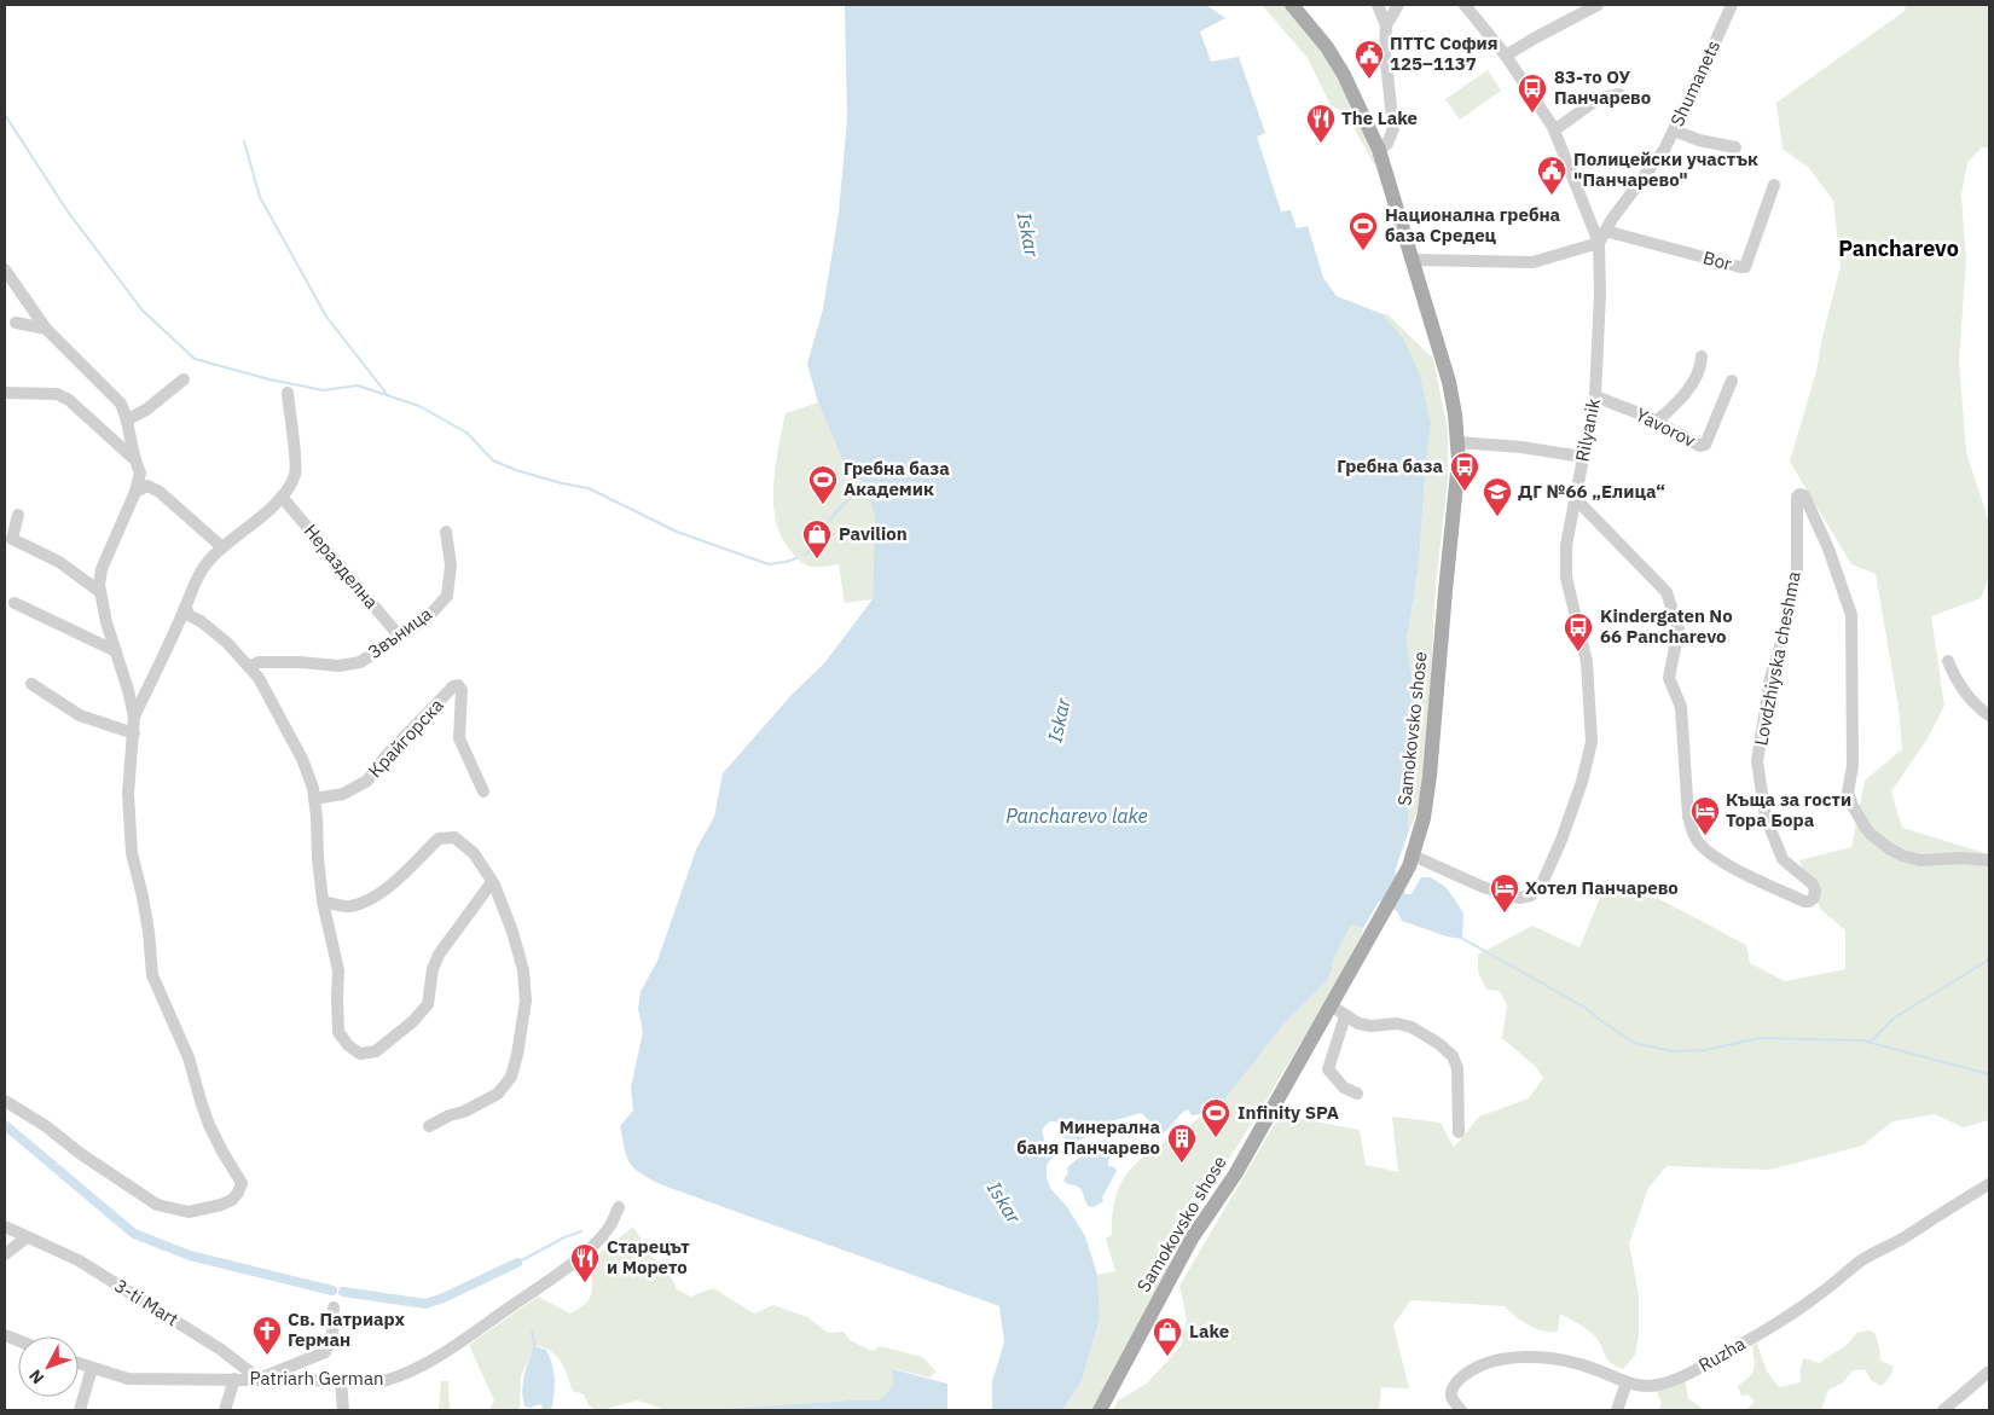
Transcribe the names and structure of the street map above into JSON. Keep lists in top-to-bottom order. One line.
{"streets":{"main road":["Samokovsko shose"],"street":["Shumanets","Bor","Yavorov","Rilyanik","Неразделна","Звъница","Lovdzhiyska cheshma","Крайгорска","3-ti Mart","Ruzha","Patriarh German"]},"crossings":[["Shumanets","Bor"],["Shumanets","Rilyanik"],["Yavorov","Rilyanik"],["Rilyanik","Lovdzhiyska cheshma"],["Rilyanik","Samokovsko shose"],["Неразделна","Звъница"],["3-ti Mart","Patriarh German"]],"districts":["Pancharevo"],"water":["Iskar","Pancharevo lake"],"places":{"public building":["ПТТС София 125–1137","Полицейски участък \"Панчарево\""],"bus stop":["83-то ОУ Панчарево","Гребна база","Kindergaten No 66 Pancharevo"],"restaurant":["The Lake","Старецът и Морето"],"sports":["Национална гребна база Средец","Гребна база Академик","Infinity SPA"],"school or university":["ДГ №66 „Елица“"],"shop":["Pavilion","Lake"],"hotel":["Къща за гости Тора Бора","Хотел Панчарево"],"building":["Минерална баня Панчарево"],"church":["Св. Патриарх Герман"]},"north":"bottom left"}
